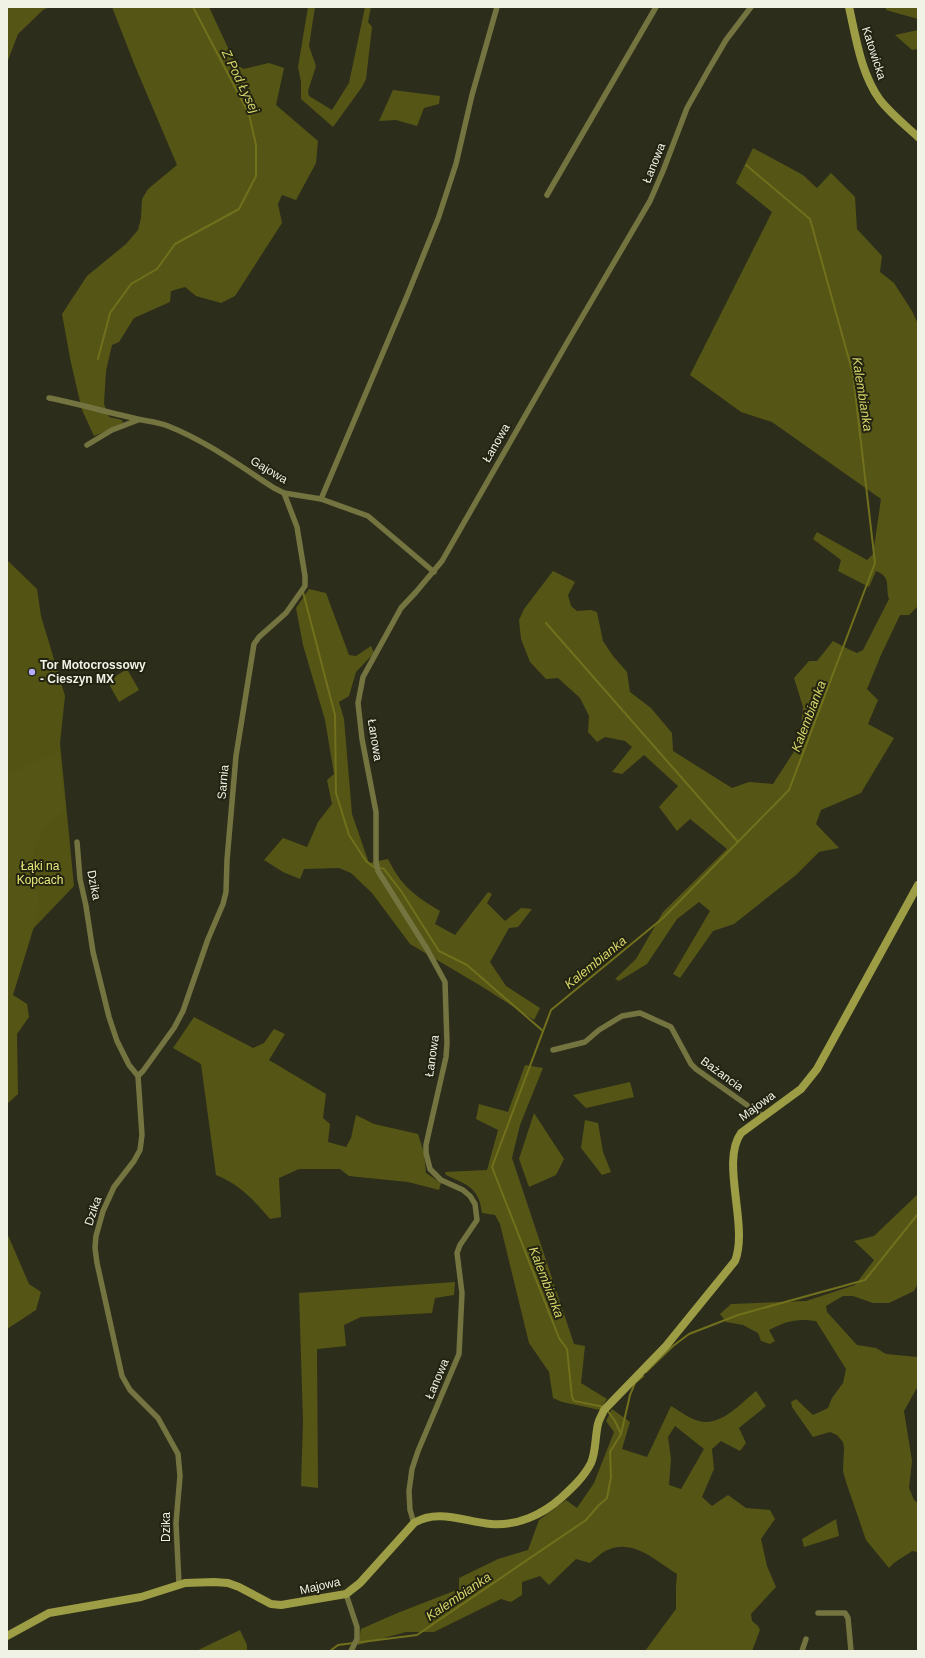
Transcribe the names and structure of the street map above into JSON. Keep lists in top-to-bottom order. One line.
{"streets":{"street":["Katowicka","Łanowa","Gajowa","Sarnia","Dzika","Bażancia","Majowa"]},"crossings":[["Łanowa","Gajowa"],["Łanowa","Majowa"],["Gajowa","Sarnia"],["Sarnia","Dzika"],["Dzika","Majowa"],["Bażancia","Majowa"]],"water":["Z Pod Łysej","Kalembianka"],"parks":["Łąki na Kopcach"],"places":["Tor Motocrossowy - Cieszyn MX"]}
